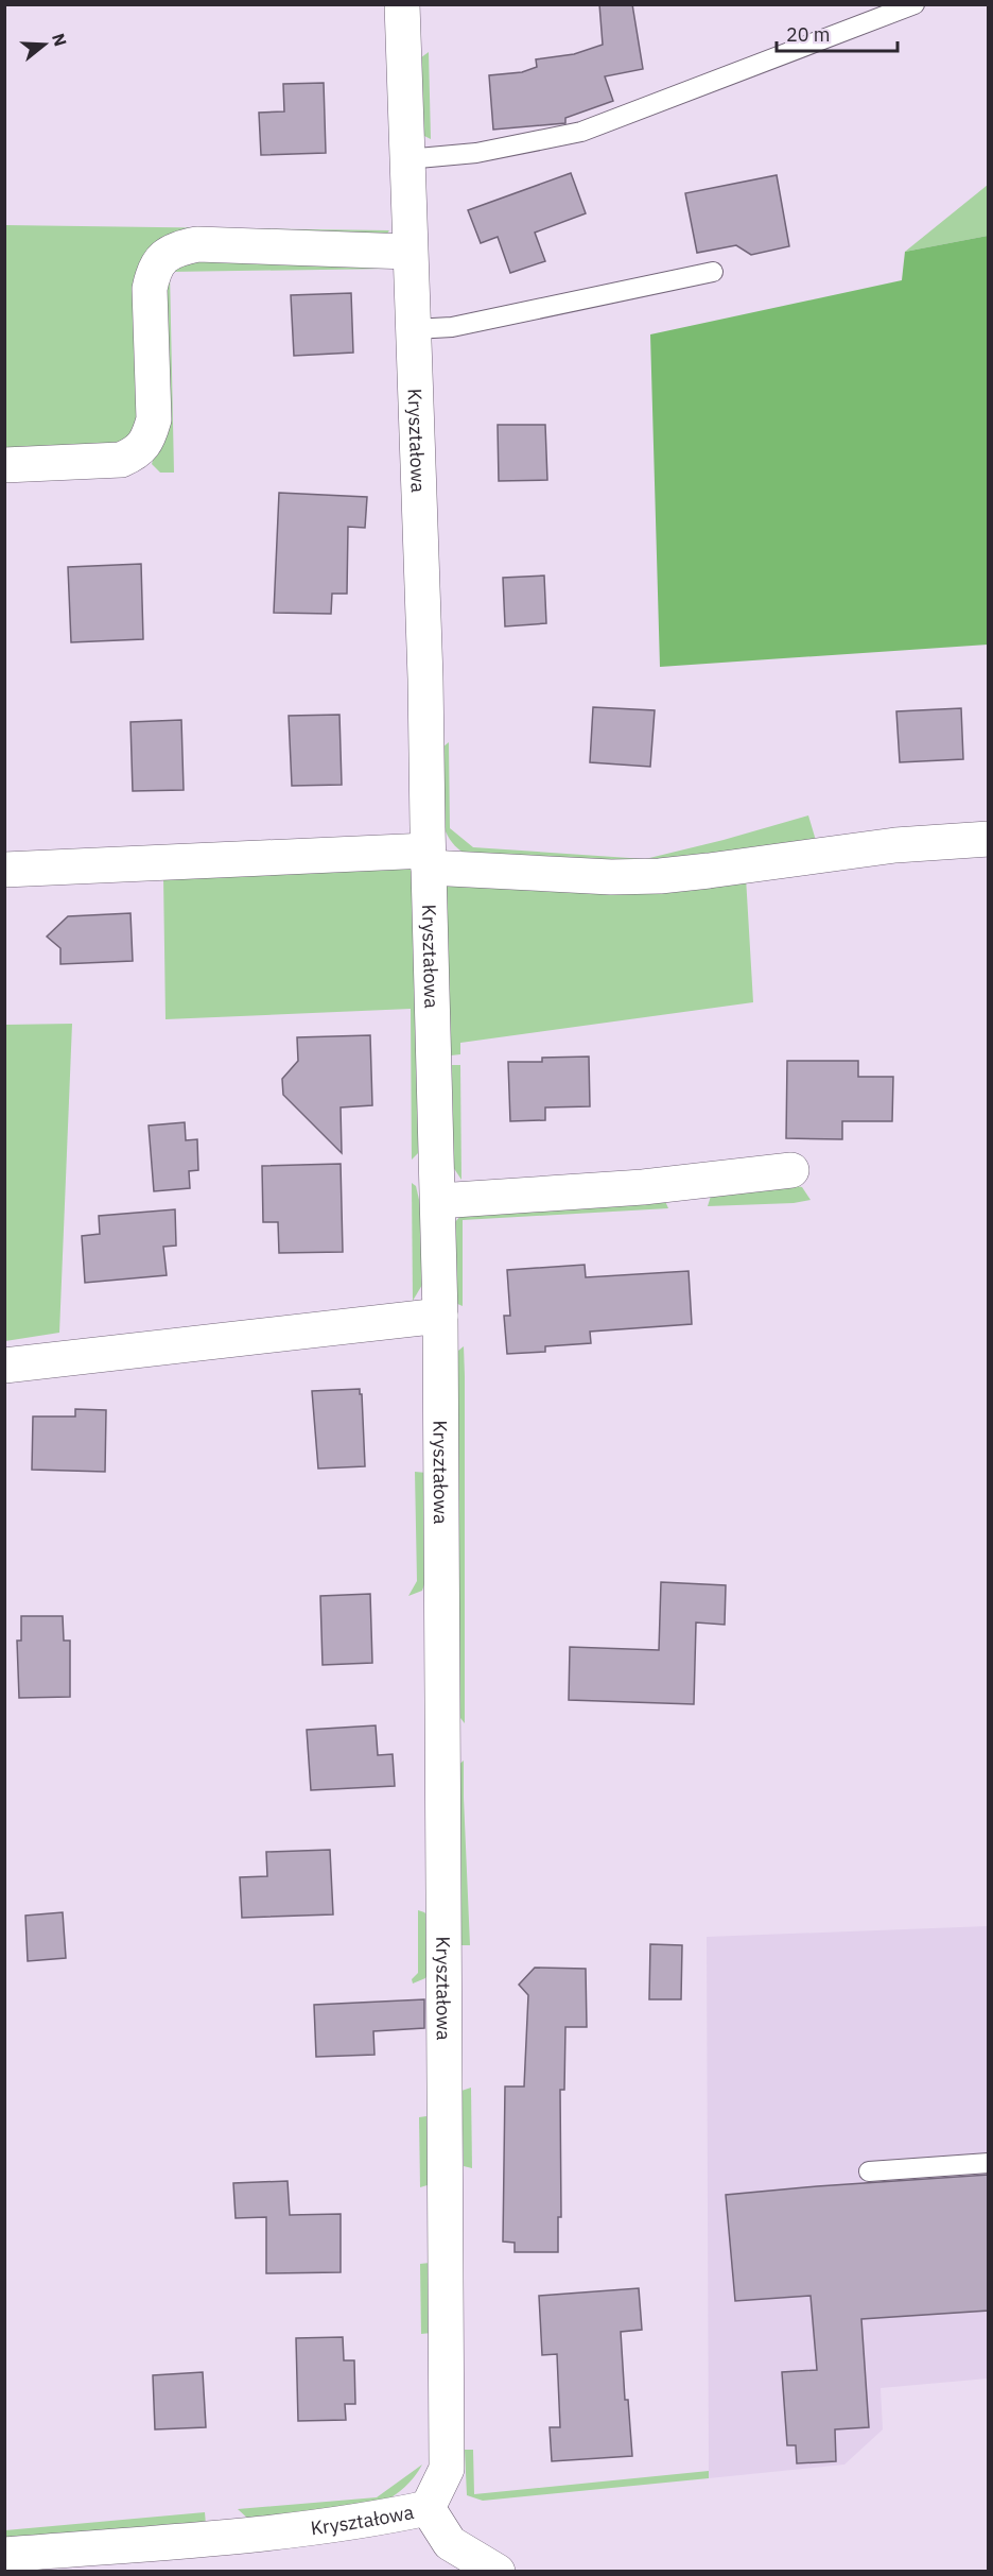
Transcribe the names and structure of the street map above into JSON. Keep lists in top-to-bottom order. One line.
{"streets":{"street":["Kryształowa"]},"scale_bar":"20 m","north":"right"}
